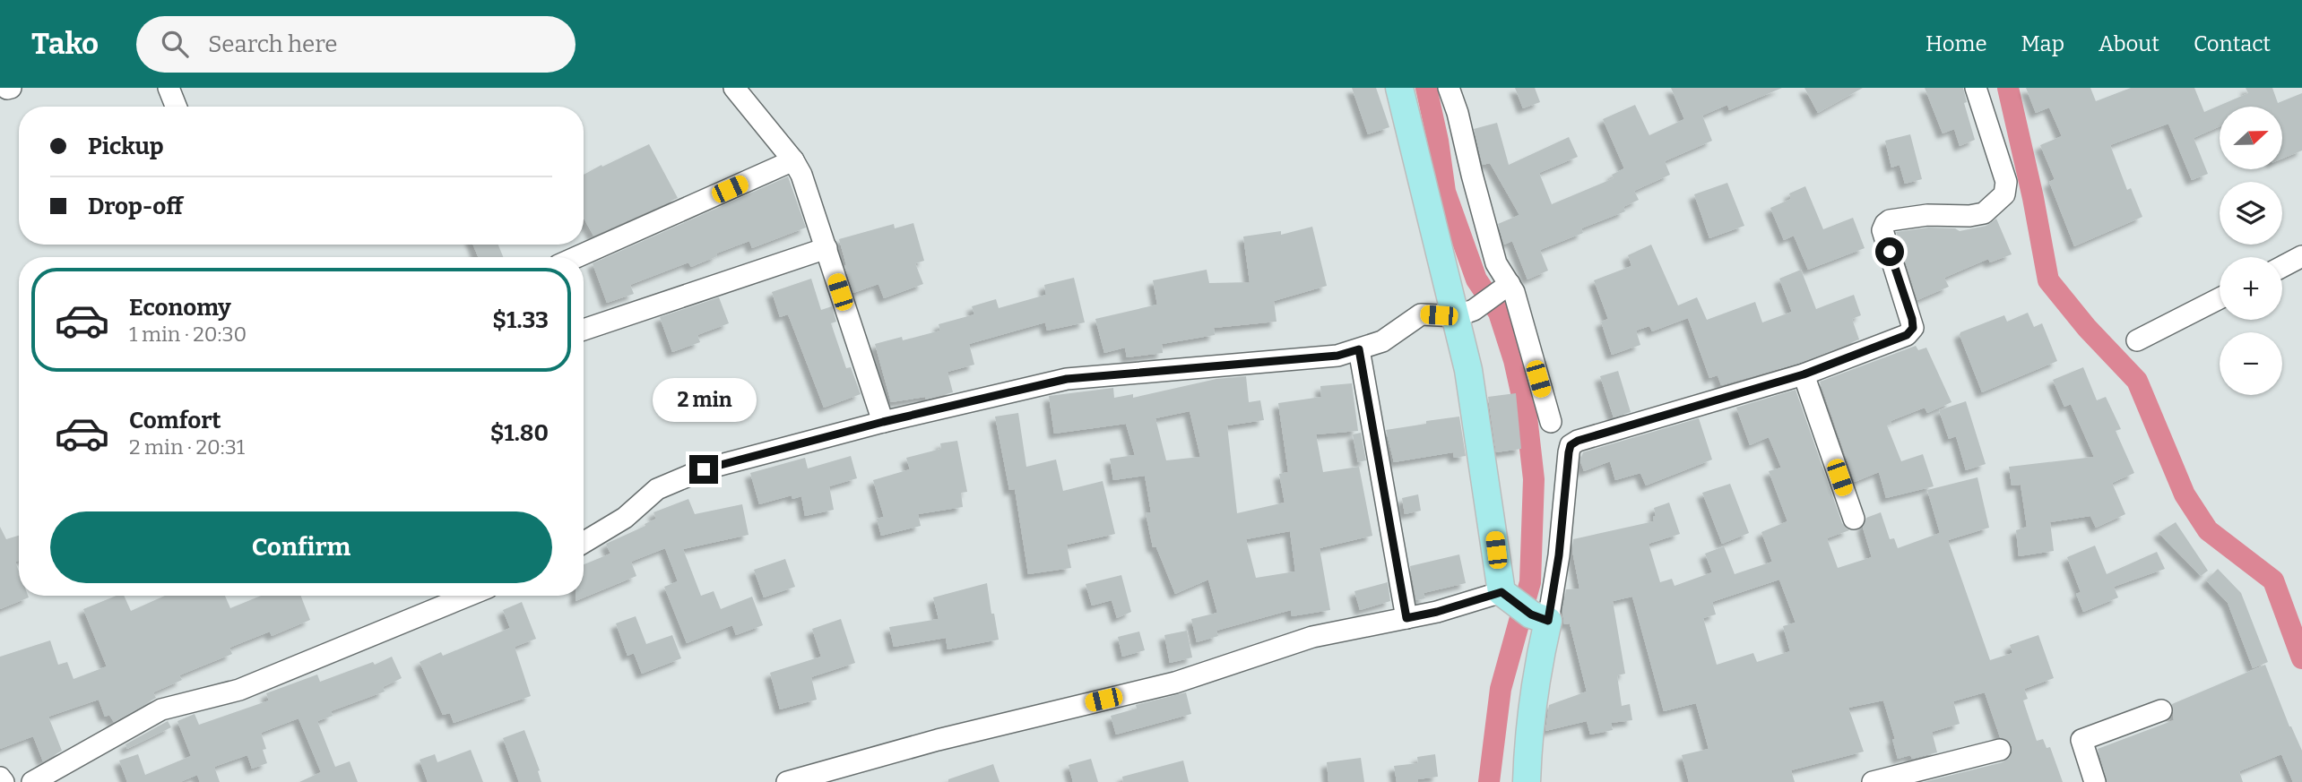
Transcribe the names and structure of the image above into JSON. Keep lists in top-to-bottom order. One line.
{"north":"right","page":{"header":"Tako","search":"Search here","nav":["Home","Map","About","Contact"],"map_buttons":["+","−"],"banner":["Pickup","Drop-off"],"list":[{"name":"Economy","note":"1 min · 20:30","value":"$1.33"},{"name":"Comfort","note":"2 min · 20:31","value":"$1.80"}],"bubble":"2 min","buttons":"Confirm"}}
